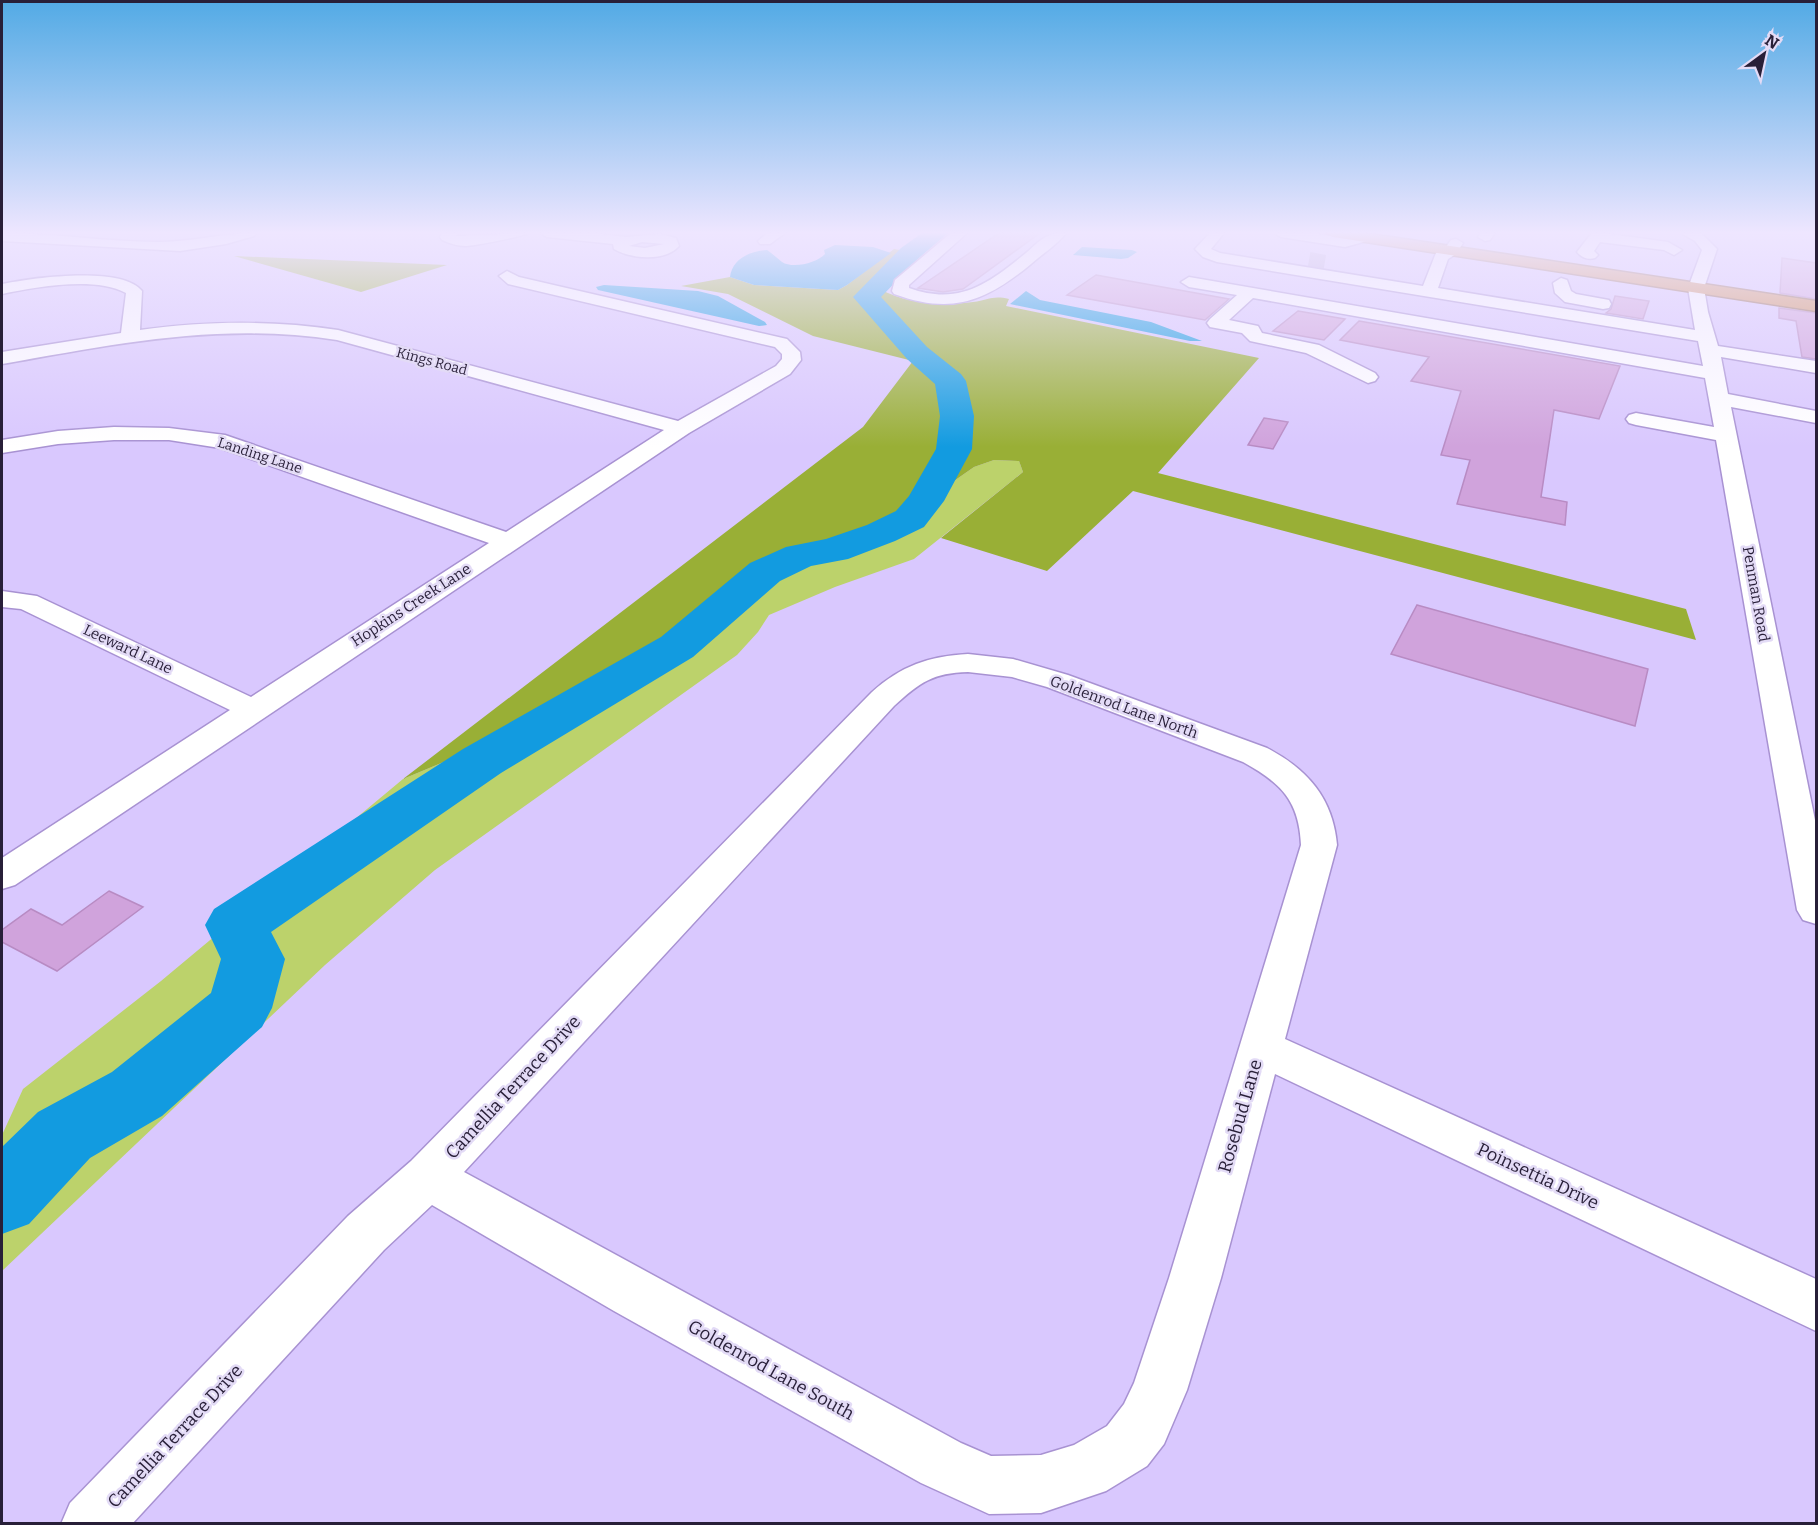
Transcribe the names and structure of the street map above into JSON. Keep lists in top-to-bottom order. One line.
{"streets":{"street":["Kings Road","Landing Lane","Penman Road","Hopkins Creek Lane","Leeward Lane","Goldenrod Lane North","Camellia Terrace Drive","Rosebud Lane","Poinsettia Drive","Goldenrod Lane South"]},"crossings":[["Kings Road","Hopkins Creek Lane"],["Landing Lane","Hopkins Creek Lane"],["Hopkins Creek Lane","Leeward Lane"],["Goldenrod Lane North","Camellia Terrace Drive"],["Goldenrod Lane North","Rosebud Lane"],["Camellia Terrace Drive","Goldenrod Lane South"],["Rosebud Lane","Poinsettia Drive"],["Rosebud Lane","Goldenrod Lane South"]],"north":"top right"}
